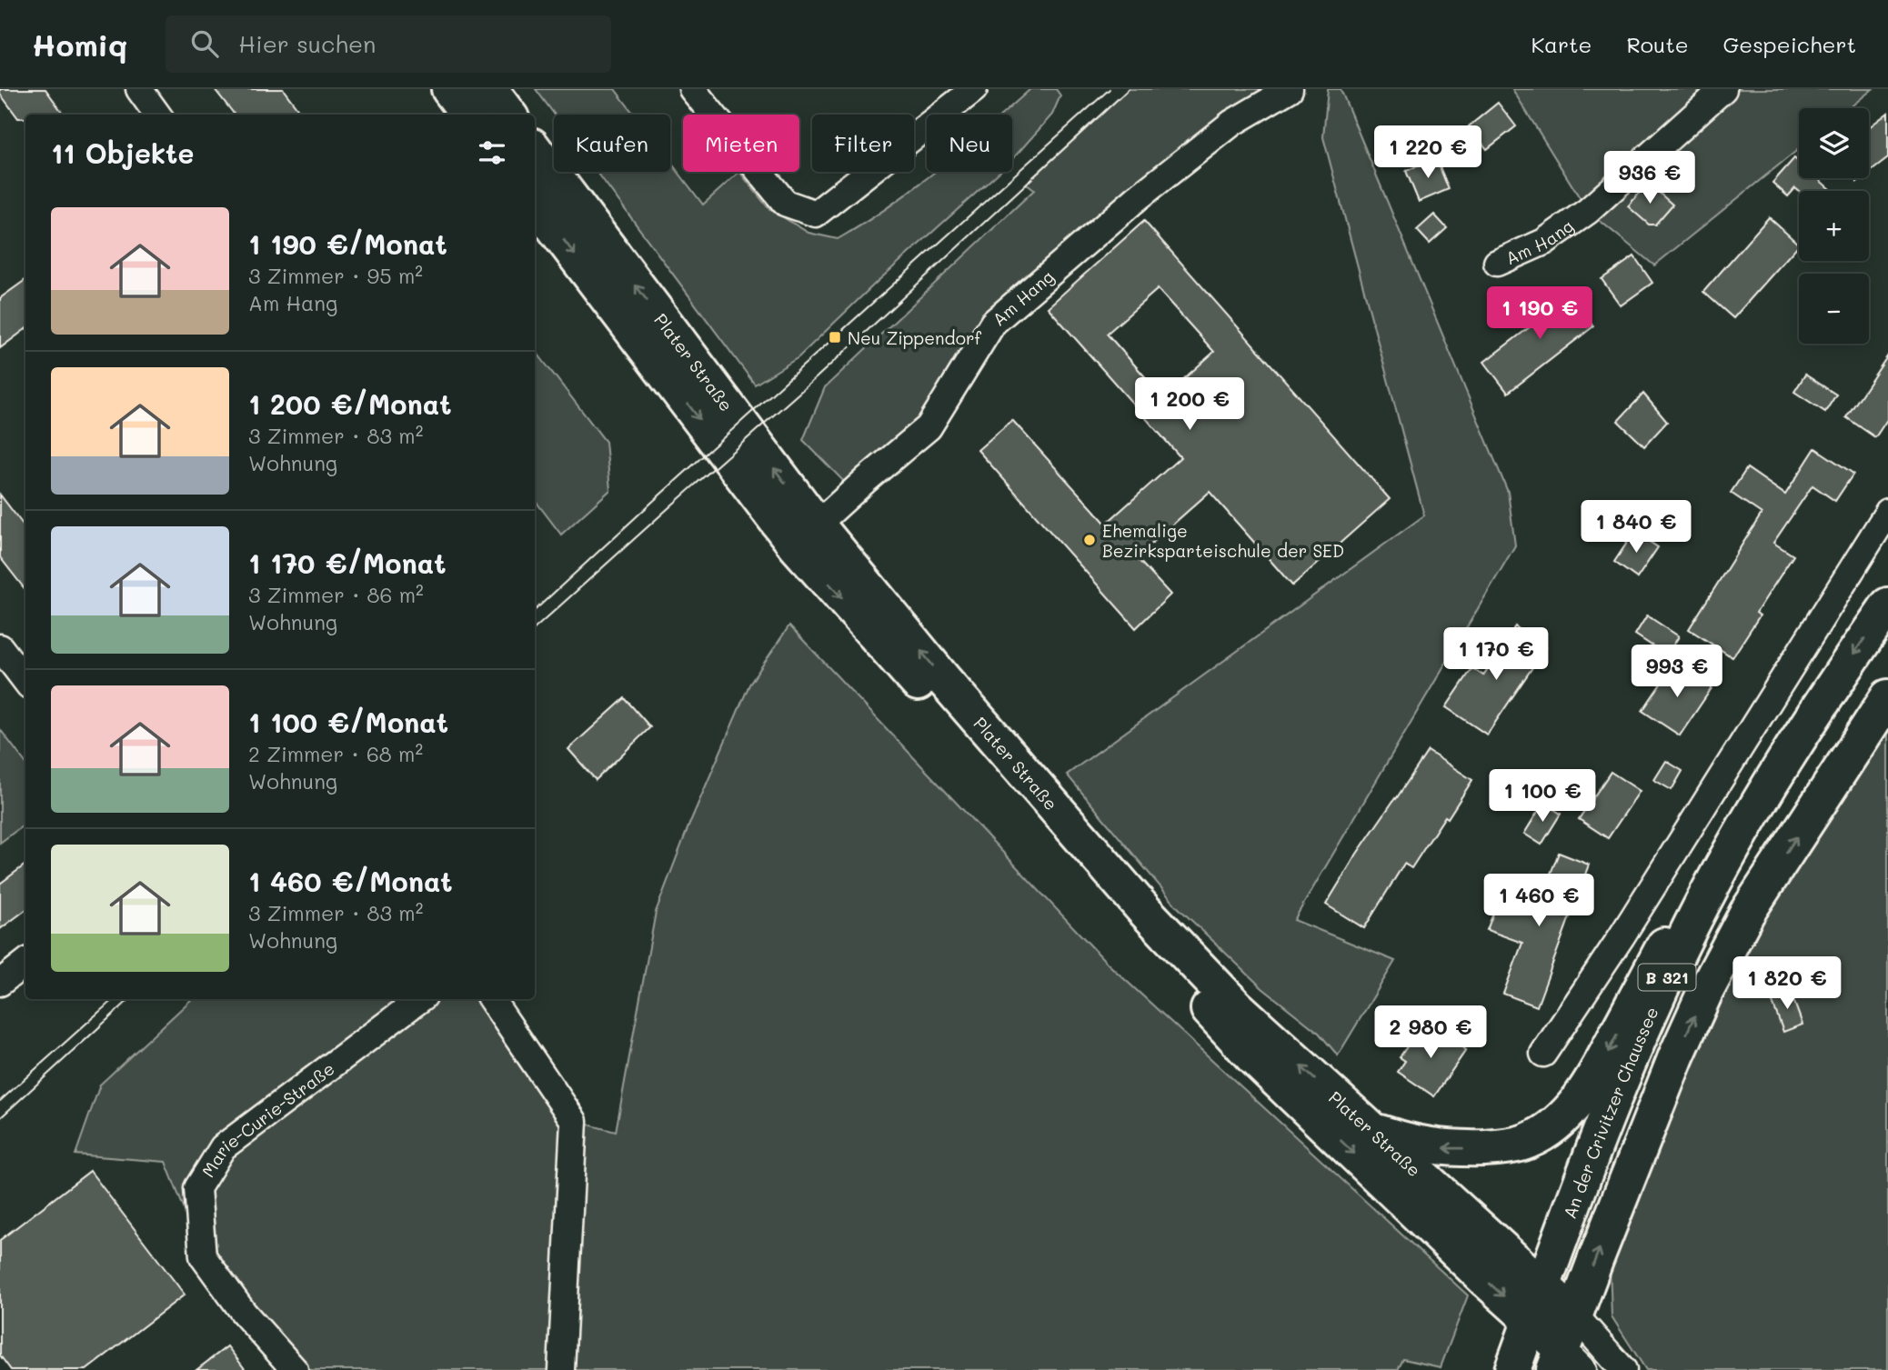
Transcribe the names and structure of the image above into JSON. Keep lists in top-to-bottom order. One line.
{"streets":{"street":["Am Hang","Plater Straße","B 321","An der Crivitzer Chaussee","Marie-Curie-Straße"]},"crossings":[["Am Hang","Plater Straße"],["Plater Straße","B 321"],["Plater Straße","An der Crivitzer Chaussee"],["B 321","An der Crivitzer Chaussee"]],"places":{"transit":["Neu Zippendorf"],"other":["Ehemalige Bezirksparteischule der SED"]},"page":{"header":"Homiq","search":"Hier suchen","nav":["Karte","Route","Gespeichert"],"map_buttons":["+","−"],"chip":["Kaufen","Mieten","Filter","Neu"],"heading":"11 Objekte","price":["1 220 €","936 €","1 190 €","1 200 €","1 840 €","1 170 €","993 €","1 100 €","1 460 €","1 820 €","2 980 €"],"list":[{"name":"1 190 €/Monat","note":"3 Zimmer · 95 m² · Am Hang"},{"name":"1 200 €/Monat","note":"3 Zimmer · 83 m² · Wohnung"},{"name":"1 170 €/Monat","note":"3 Zimmer · 86 m² · Wohnung"},{"name":"1 100 €/Monat","note":"2 Zimmer · 68 m² · Wohnung"},{"name":"1 460 €/Monat","note":"3 Zimmer · 83 m² · Wohnung"}]}}
